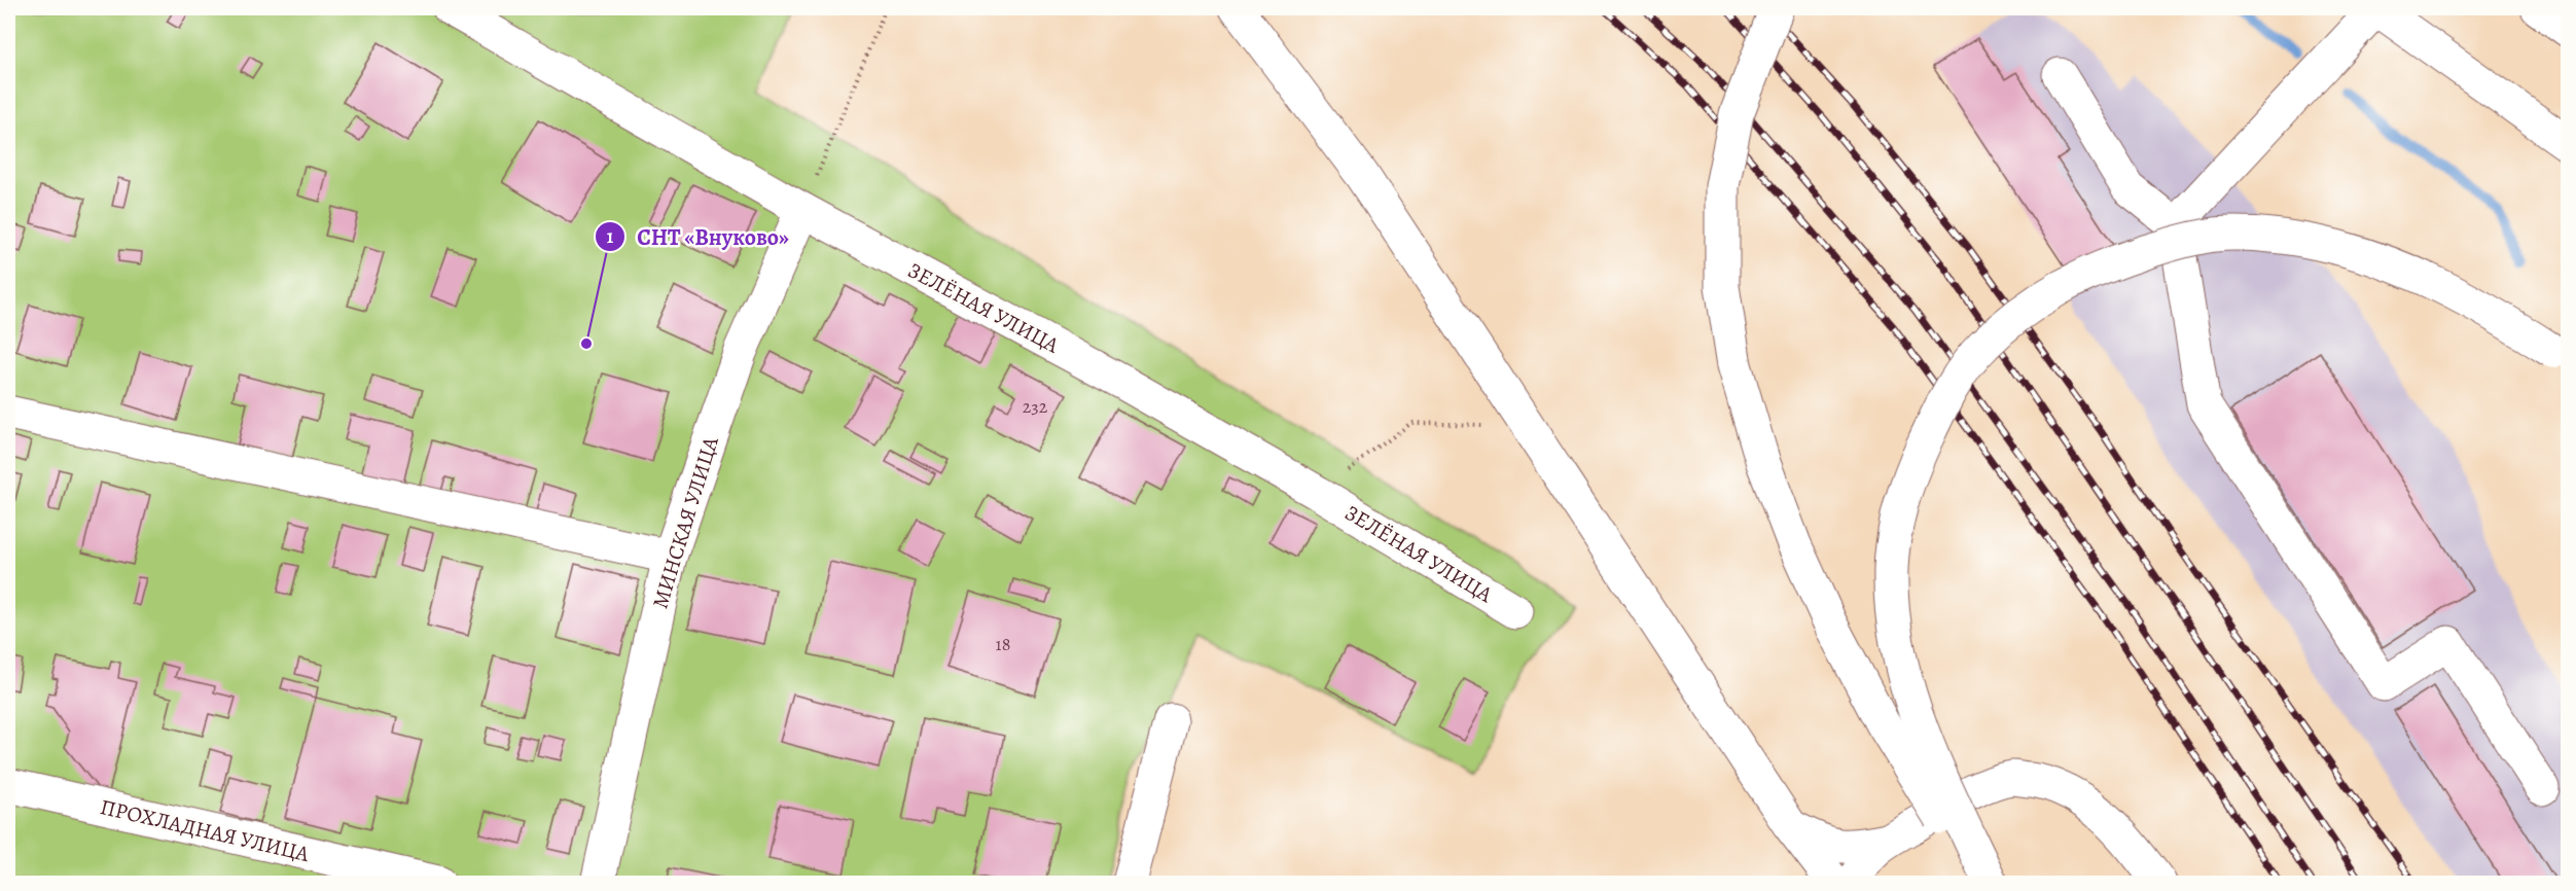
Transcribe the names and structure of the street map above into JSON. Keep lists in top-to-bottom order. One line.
{"streets":{"main road":["ЗЕЛЁНАЯ УЛИЦА","МИНСКАЯ УЛИЦА","ПРОХЛАДНАЯ УЛИЦА"]},"crossings":[["ЗЕЛЁНАЯ УЛИЦА","МИНСКАЯ УЛИЦА"]],"places":["СНТ «Внуково»"],"house_numbers":["232","18"]}
